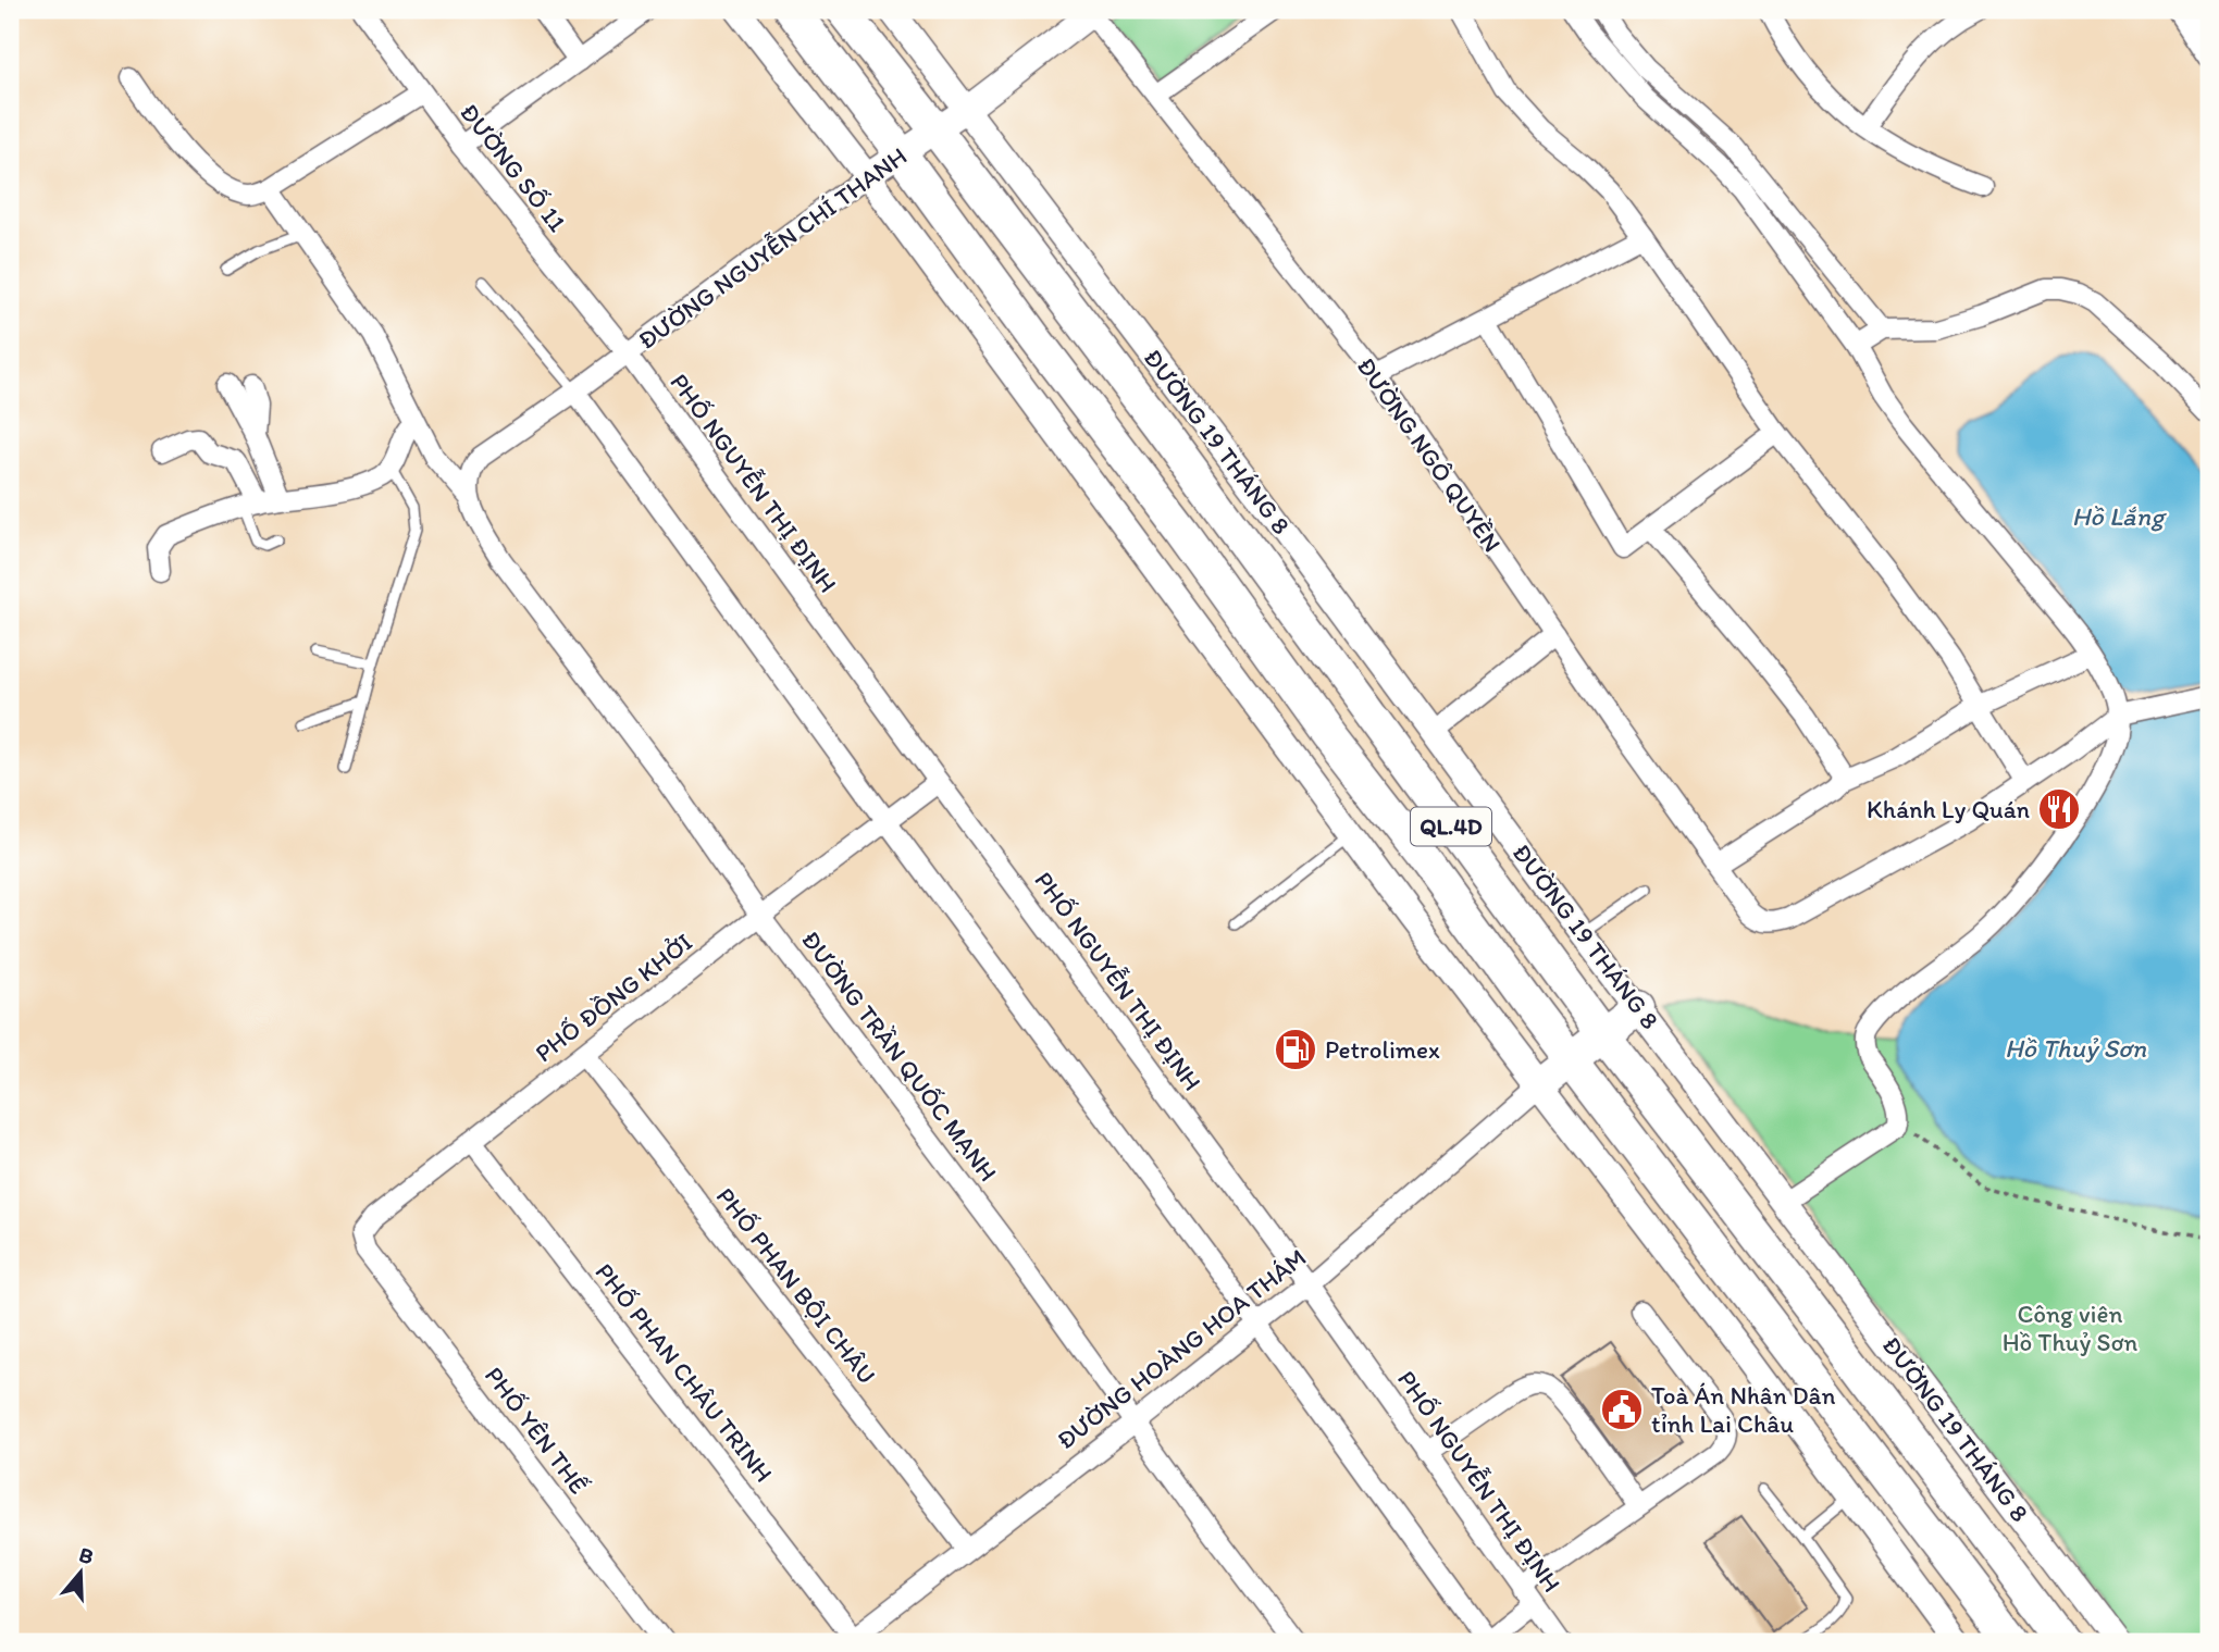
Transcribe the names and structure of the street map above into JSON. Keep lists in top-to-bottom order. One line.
{"streets":{"highway":["ĐƯỜNG 19 THÁNG 8","QL.4D"],"street":["ĐƯỜNG SỐ 11","ĐƯỜNG NGUYỄN CHÍ THANH","ĐƯỜNG NGÔ QUYỀN","PHỐ NGUYỄN THỊ ĐỊNH","PHỐ ĐỒNG KHỞI","ĐƯỜNG TRẦN QUỐC MẠNH","PHỐ PHAN BỘI CHÂU","ĐƯỜNG HOÀNG HOA THÁM","PHỐ PHAN CHÂU TRINH","PHỐ YÊN THẾ"]},"crossings":[["ĐƯỜNG SỐ 11","ĐƯỜNG NGUYỄN CHÍ THANH"],["ĐƯỜNG SỐ 11","PHỐ NGUYỄN THỊ ĐỊNH"],["ĐƯỜNG NGUYỄN CHÍ THANH","ĐƯỜNG 19 THÁNG 8"],["ĐƯỜNG NGUYỄN CHÍ THANH","ĐƯỜNG NGÔ QUYỀN"],["ĐƯỜNG NGUYỄN CHÍ THANH","PHỐ NGUYỄN THỊ ĐỊNH"],["ĐƯỜNG NGUYỄN CHÍ THANH","QL.4D"],["ĐƯỜNG NGUYỄN CHÍ THANH","ĐƯỜNG TRẦN QUỐC MẠNH"],["PHỐ NGUYỄN THỊ ĐỊNH","PHỐ ĐỒNG KHỞI"],["PHỐ NGUYỄN THỊ ĐỊNH","ĐƯỜNG HOÀNG HOA THÁM"],["PHỐ ĐỒNG KHỞI","ĐƯỜNG TRẦN QUỐC MẠNH"],["PHỐ ĐỒNG KHỞI","PHỐ PHAN BỘI CHÂU"],["PHỐ ĐỒNG KHỞI","PHỐ PHAN CHÂU TRINH"],["PHỐ ĐỒNG KHỞI","PHỐ YÊN THẾ"],["ĐƯỜNG TRẦN QUỐC MẠNH","ĐƯỜNG HOÀNG HOA THÁM"],["PHỐ PHAN BỘI CHÂU","ĐƯỜNG HOÀNG HOA THÁM"],["ĐƯỜNG HOÀNG HOA THÁM","PHỐ PHAN CHÂU TRINH"]],"water":["Hồ Lắng","Hồ Thuỷ Sơn"],"parks":["Công viên Hồ Thuỷ Sơn"],"places":{"restaurant":["Khánh Ly Quán"],"fuel station":["Petrolimex"],"public building":["Toà Án Nhân Dân tỉnh Lai Châu"]},"north":"top"}
